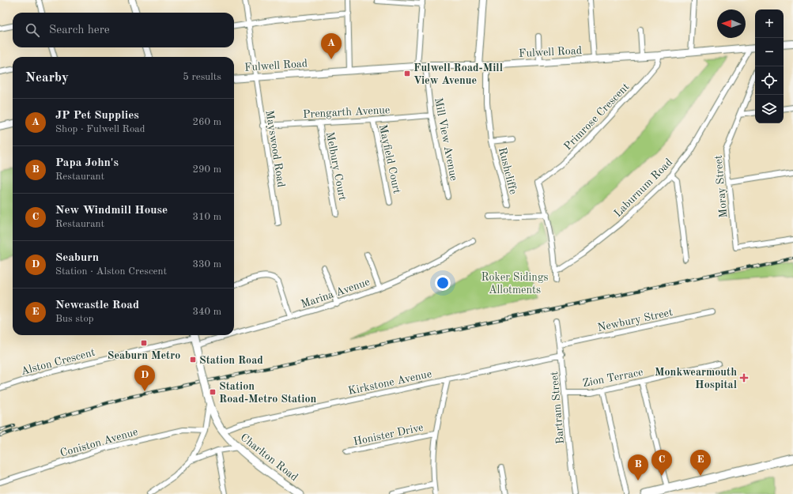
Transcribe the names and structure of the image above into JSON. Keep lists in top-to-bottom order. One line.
{"streets":{"main road":["Charlton Road"],"street":["Fulwell Road","Prengarth Avenue","Primrose Crescent","Mill View Avenue","Mayswood Road","Mayfield Court","Melbury Court","Rushcliffe","Moray Street","Laburnum Road","Marina Avenue","Newbury Street","Alston Crescent","Zion Terrace","Kirkstone Avenue","Bartram Street","Honister Drive","Coniston Avenue"]},"crossings":[["Fulwell Road","Primrose Crescent"],["Fulwell Road","Mill View Avenue"],["Fulwell Road","Mayswood Road"],["Fulwell Road","Rushcliffe"],["Fulwell Road","Laburnum Road"],["Prengarth Avenue","Mill View Avenue"],["Prengarth Avenue","Mayswood Road"],["Prengarth Avenue","Mayfield Court"],["Prengarth Avenue","Melbury Court"],["Marina Avenue","Alston Crescent"],["Newbury Street","Bartram Street"],["Zion Terrace","Bartram Street"],["Kirkstone Avenue","Bartram Street"],["Kirkstone Avenue","Charlton Road"]],"parks":["Roker Sidings Allotments"],"places":{"transit":["Fulwell Road-Mill View Avenue","Seaburn Metro","Station Road","Station Road-Metro Station"],"health":["Monkwearmouth Hospital"]},"north":"left","page":{"map_buttons":["+","−"],"search":"Search here","pins":["A","D","C","E","B"],"heading":["Nearby","5 results"],"list":[{"mark":"A","name":"JP Pet Supplies","note":"Shop · Fulwell Road","value":"260 m"},{"mark":"B","name":"Papa John's","note":"Restaurant","value":"290 m"},{"mark":"C","name":"New Windmill House","note":"Restaurant","value":"310 m"},{"mark":"D","name":"Seaburn","note":"Station · Alston Crescent","value":"330 m"},{"mark":"E","name":"Newcastle Road","note":"Bus stop","value":"340 m"}]}}
